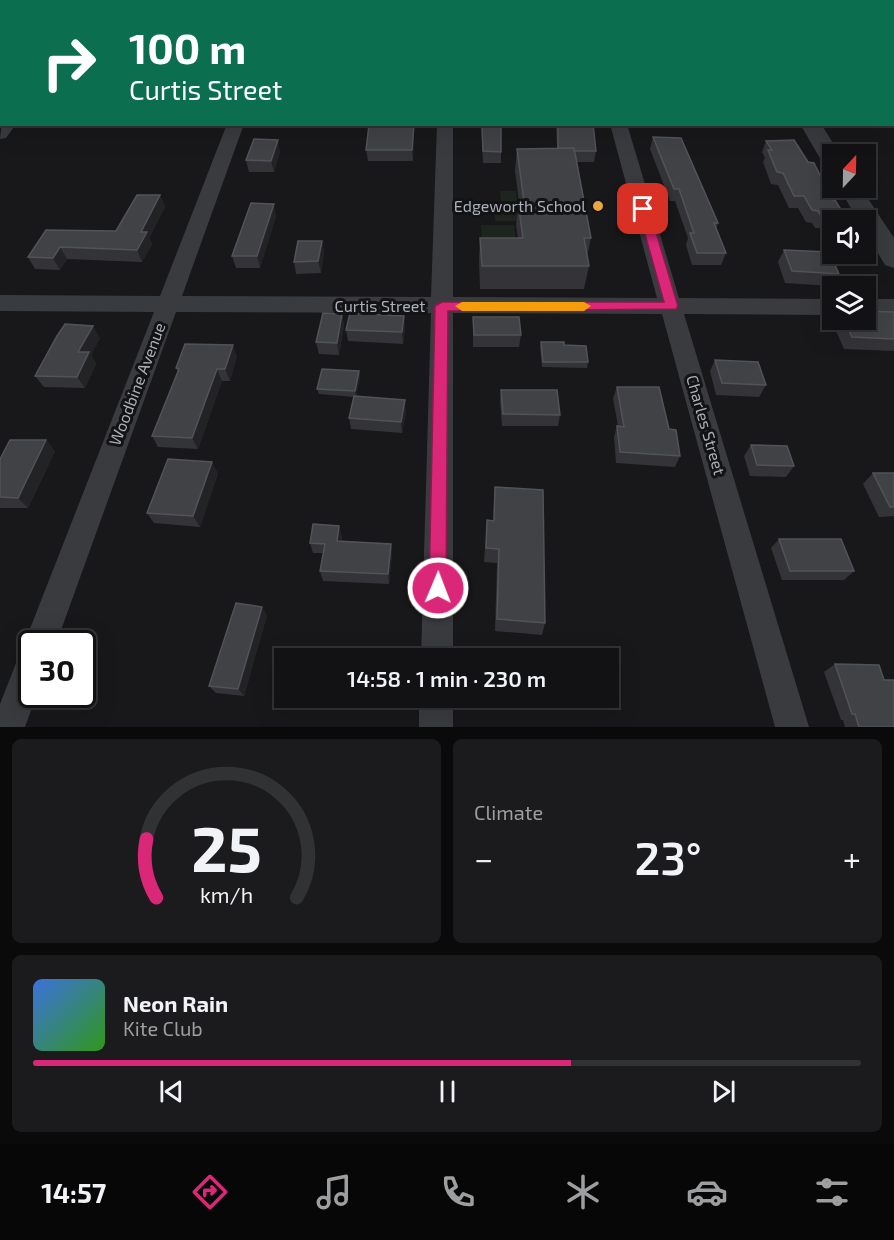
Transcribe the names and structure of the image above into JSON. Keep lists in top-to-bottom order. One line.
{"streets":{"street":["Curtis Street","Woodbine Avenue","Charles Street"]},"crossings":[["Curtis Street","Woodbine Avenue"],["Curtis Street","Charles Street"]],"places":["Edgeworth School"],"north":"top","page":{"turn":["100 m","Curtis Street"],"limit":"30","trip":"14:58 · 1 min · 230 m","tile":"Climate","heat":["−","23°","+"],"song":["Neon Rain","Kite Club"],"tabs":"14:57","gauge":["25","km/h"]}}
